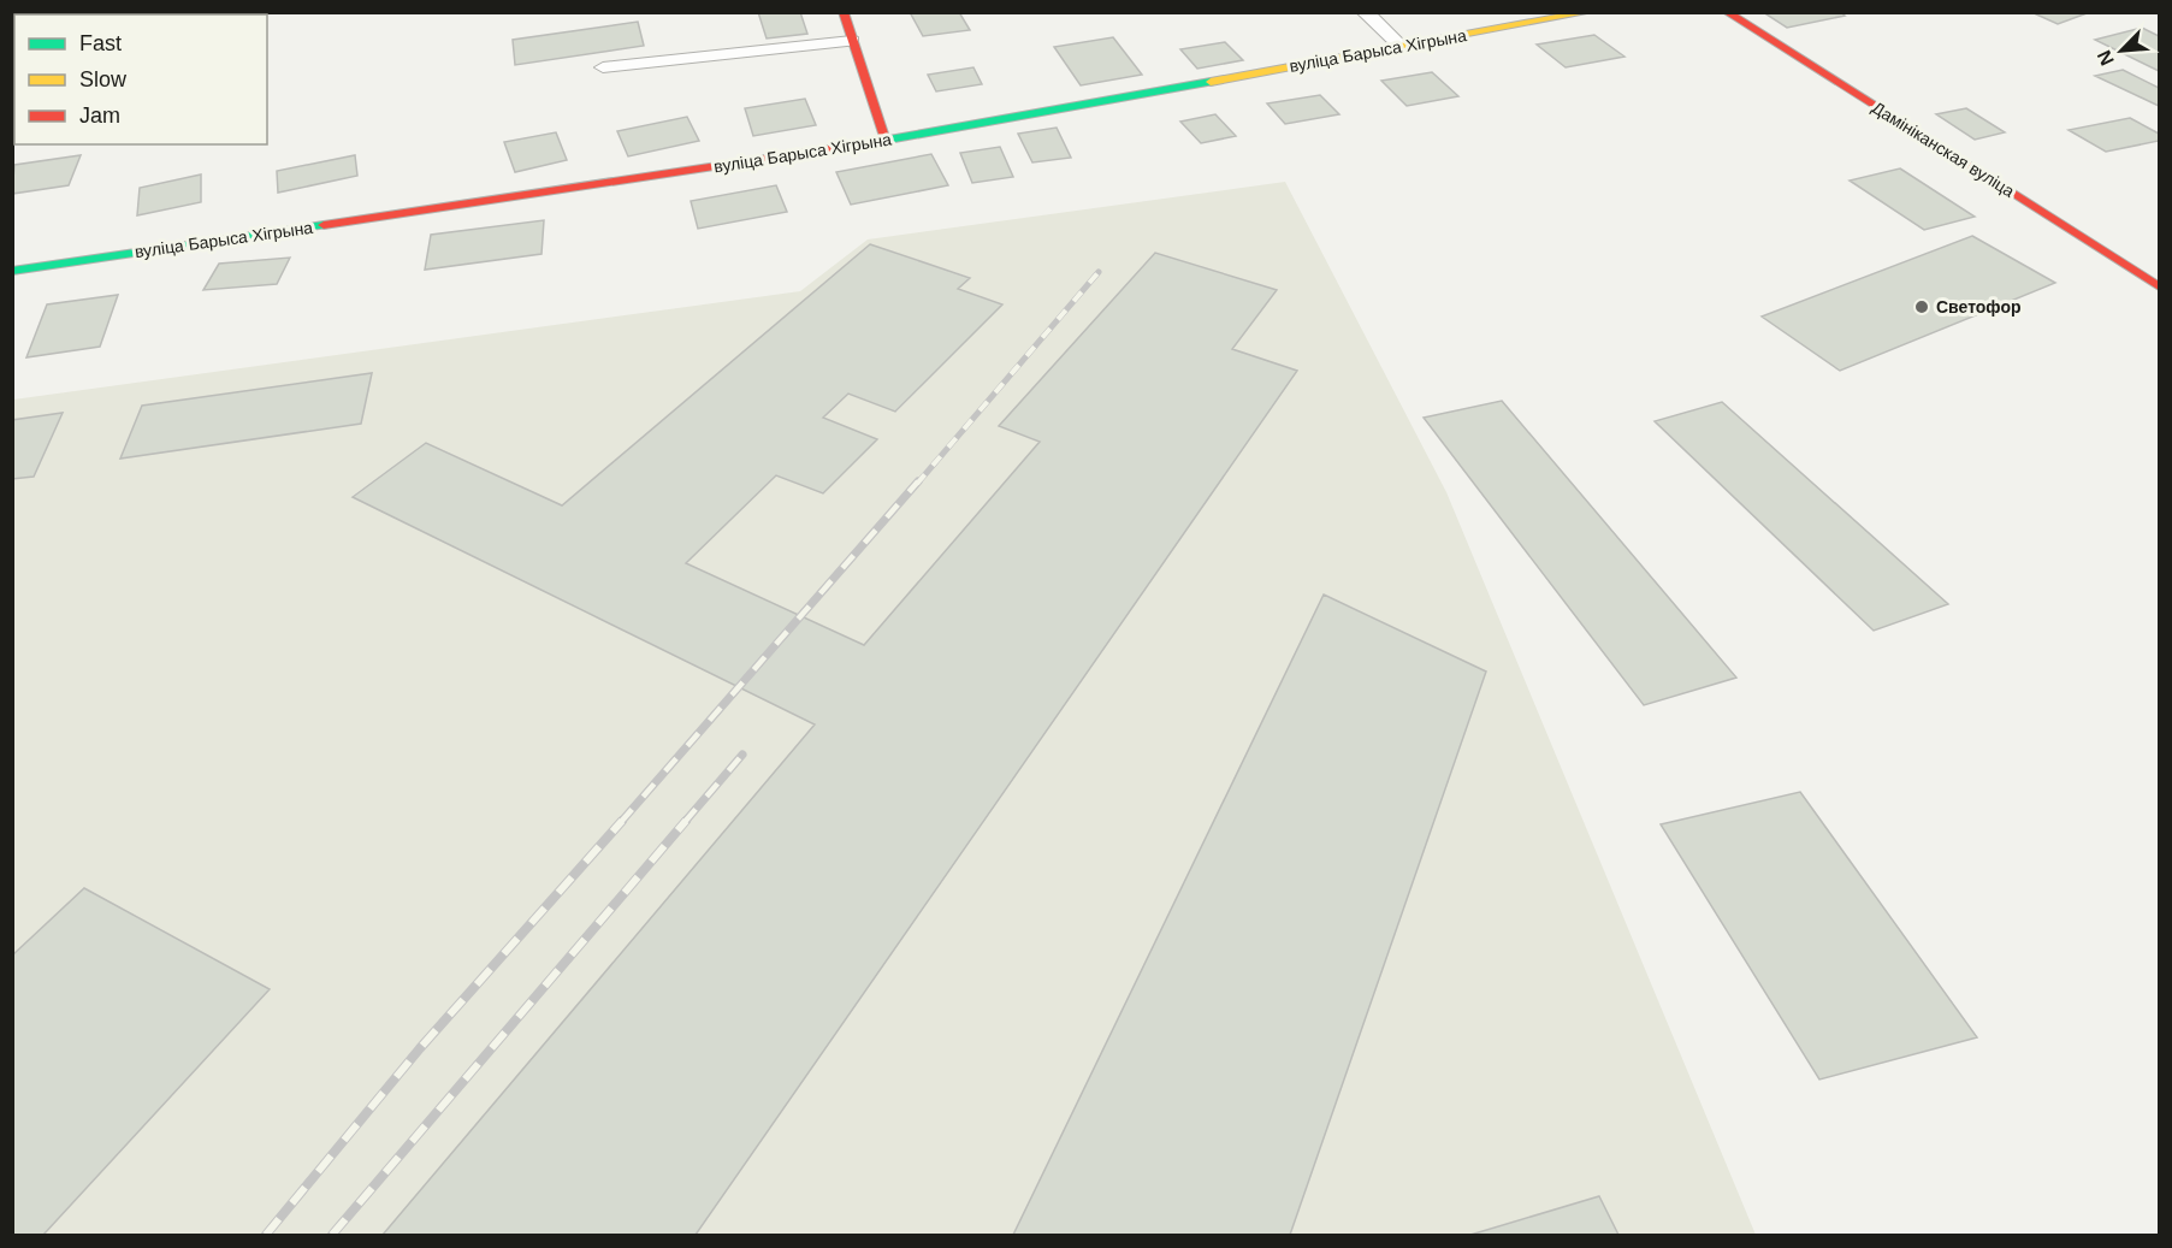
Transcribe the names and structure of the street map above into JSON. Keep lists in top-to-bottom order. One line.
{"streets":{"street":["вуліца Барыса Хігрына","Дамініканская вуліца"]},"places":["Светофор"],"legend":["Fast","Slow","Jam"],"north":"bottom left"}
